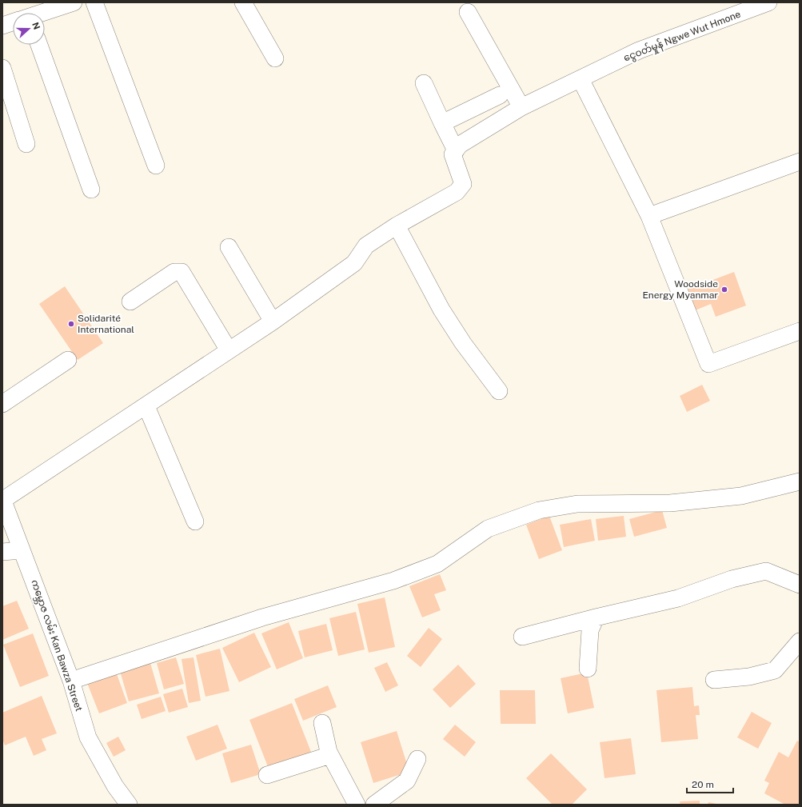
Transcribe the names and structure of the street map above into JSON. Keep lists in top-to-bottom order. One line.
{"streets":{"street":["ငွေဝတ်မှုန် Ngwe Wut Hmone","ကမ္ဘောဇ လမ်း Kan Bawza Street"]},"places":["Woodside Energy Myanmar","Solidarité International"],"scale_bar":"20 m","north":"right"}
